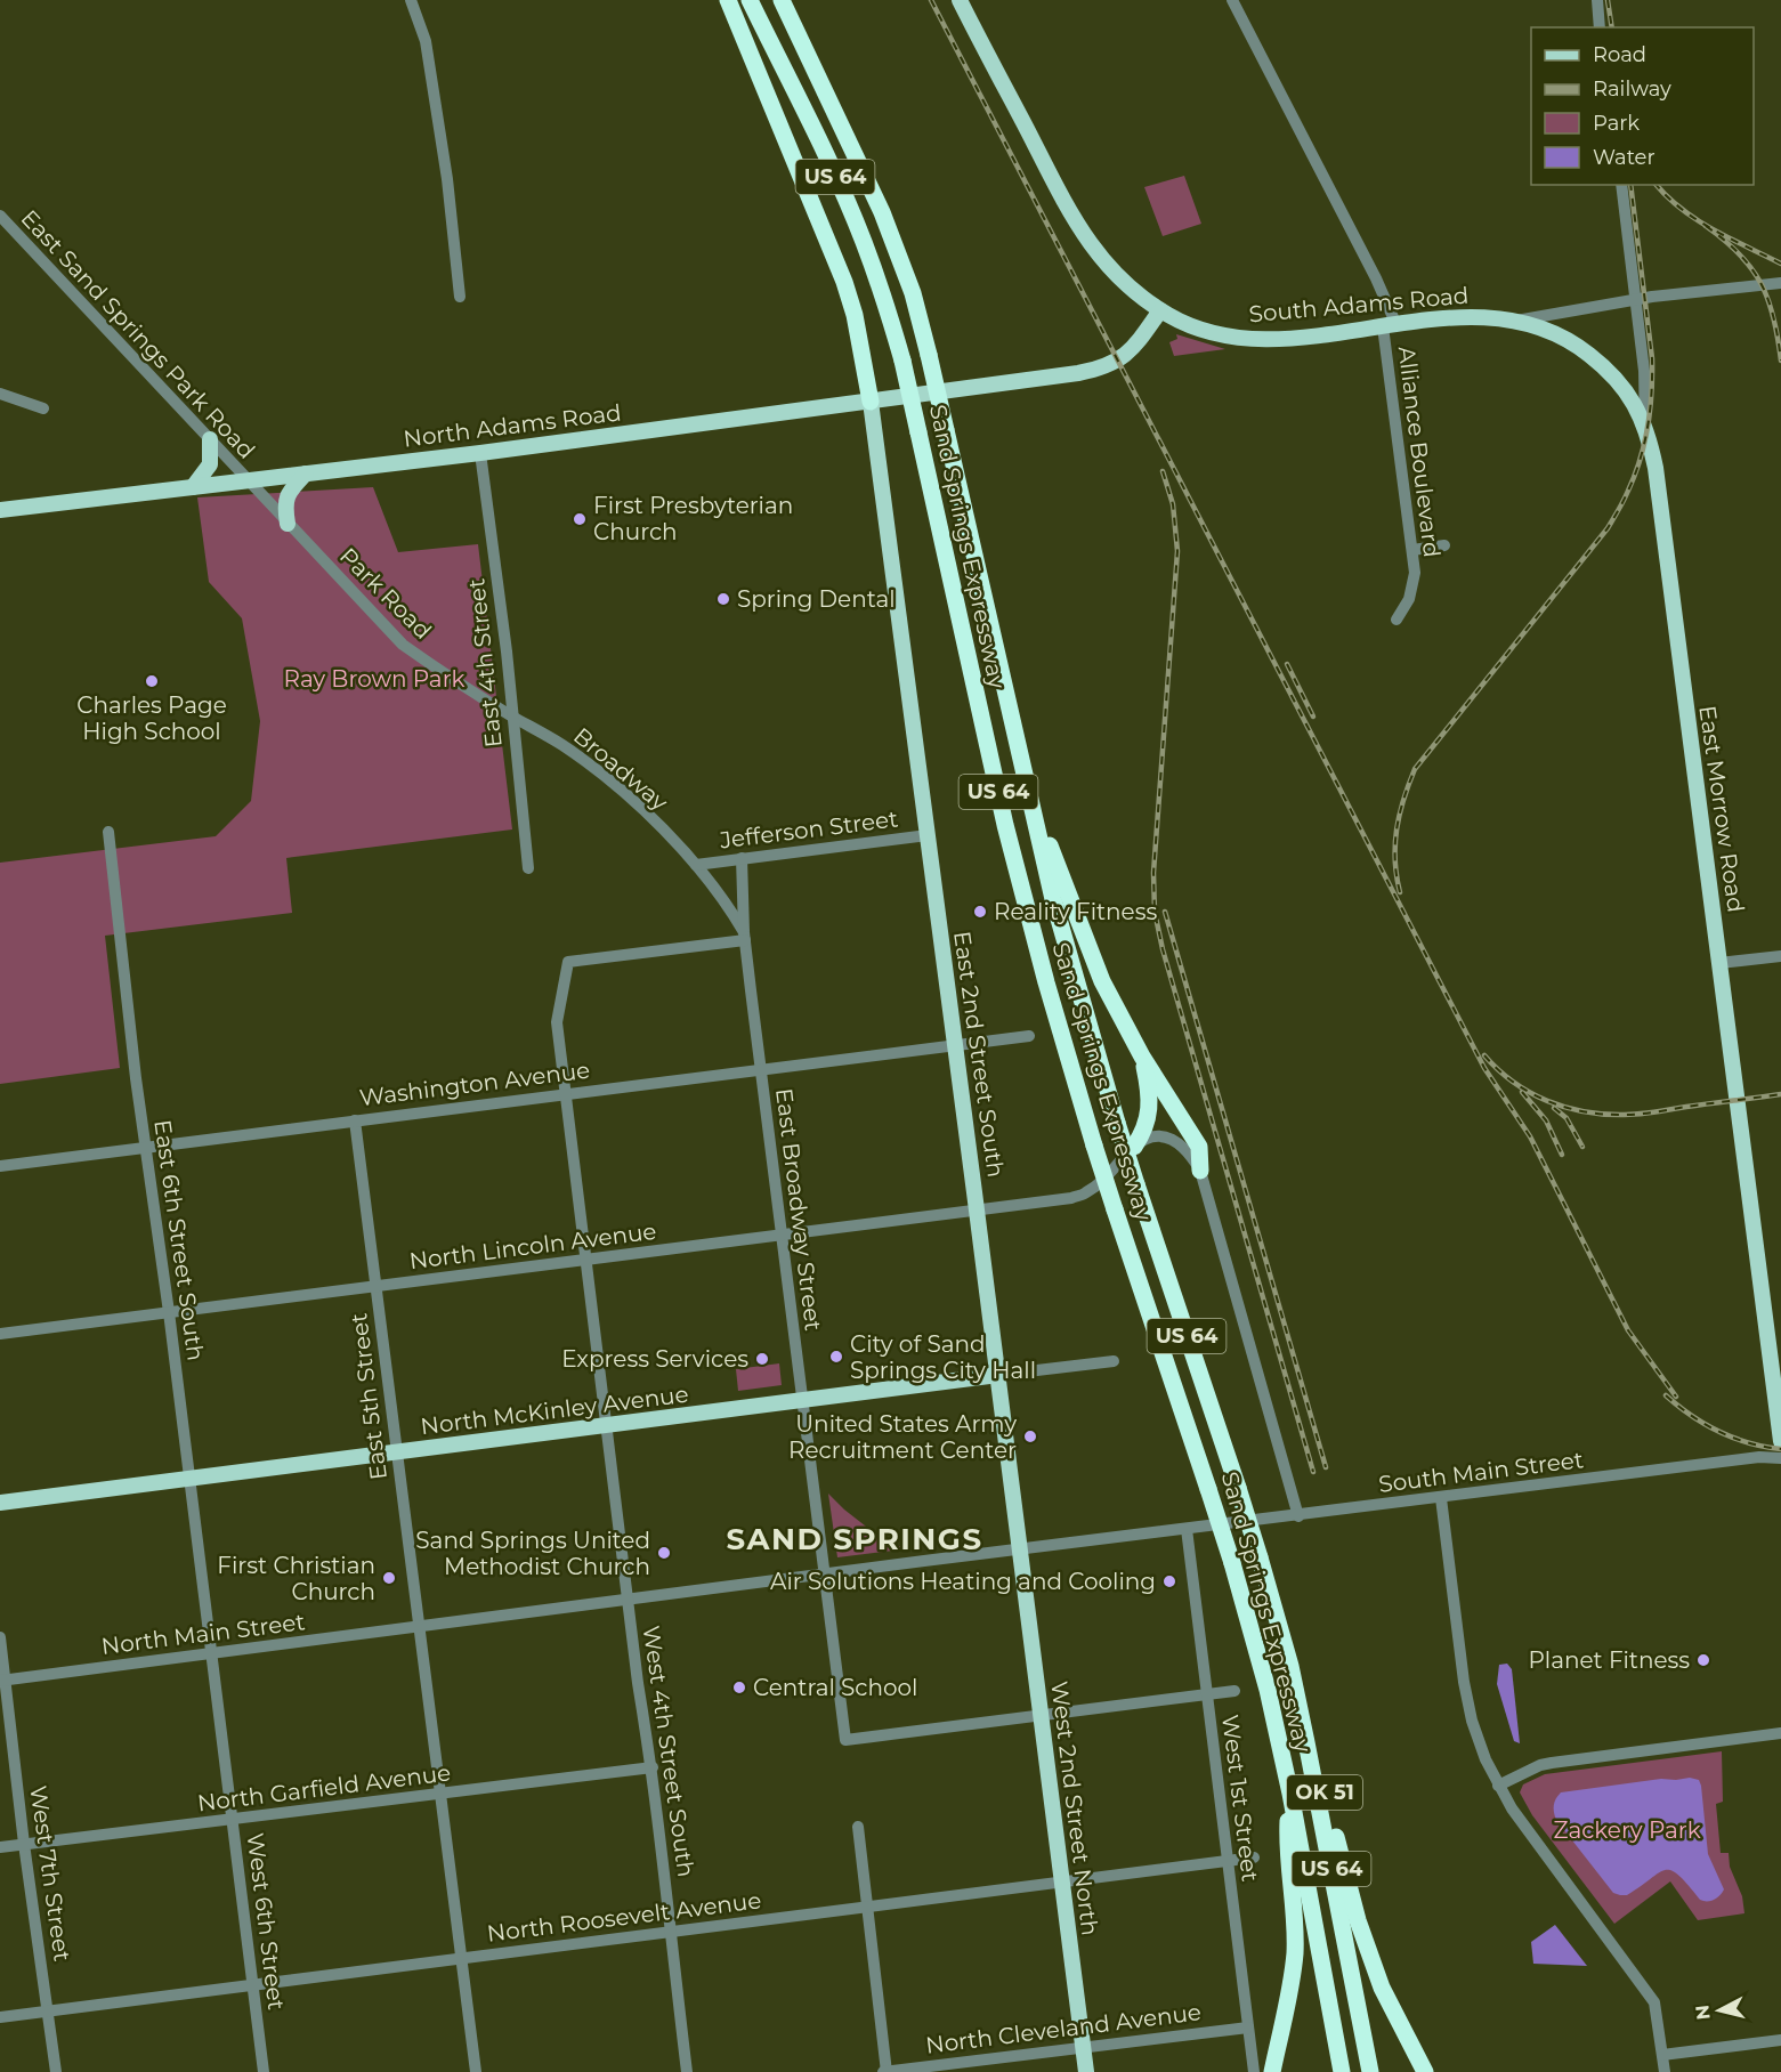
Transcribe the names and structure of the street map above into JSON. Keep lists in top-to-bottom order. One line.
{"streets":{"highway":["US 64","Sand Springs Expressway","OK 51"],"main road":["South Adams Road","North Adams Road","East Morrow Road","East 2nd Street South","North McKinley Avenue","West 2nd Street North"],"street":["East Sand Springs Park Road","Alliance Boulevard","Park Road","East 4th Street","Broadway","Jefferson Street","Washington Avenue","East Broadway Street","East 6th Street South","North Lincoln Avenue","East 5th Street","South Main Street","North Main Street","West 4th Street South","North Garfield Avenue","West 1st Street","West 7th Street","North Roosevelt Avenue","West 6th Street","North Cleveland Avenue"]},"crossings":[["South Adams Road","North Adams Road"],["South Adams Road","Alliance Boulevard"],["South Adams Road","East Morrow Road"],["East Sand Springs Park Road","North Adams Road"],["East Sand Springs Park Road","Park Road"],["North Adams Road","Park Road"],["North Adams Road","East 4th Street"],["North Adams Road","East 2nd Street South"],["Sand Springs Expressway","OK 51"],["Park Road","East 4th Street"],["Park Road","Broadway"],["East 4th Street","Broadway"],["Broadway","Jefferson Street"],["Broadway","East Broadway Street"],["Jefferson Street","East 2nd Street South"],["Jefferson Street","East Broadway Street"],["East 2nd Street South","Washington Avenue"],["East 2nd Street South","North Lincoln Avenue"],["East 2nd Street South","North McKinley Avenue"],["East 2nd Street South","North Main Street"],["East 2nd Street South","West 2nd Street North"],["Washington Avenue","East Broadway Street"],["Washington Avenue","East 6th Street South"],["Washington Avenue","East 5th Street"],["East Broadway Street","North Lincoln Avenue"],["East Broadway Street","North McKinley Avenue"],["East Broadway Street","North Main Street"],["East Broadway Street","West 2nd Street North"],["East 6th Street South","North Lincoln Avenue"],["East 6th Street South","North McKinley Avenue"],["East 6th Street South","North Main Street"],["East 6th Street South","West 6th Street"],["North Lincoln Avenue","East 5th Street"],["East 5th Street","North McKinley Avenue"],["East 5th Street","North Main Street"],["East 5th Street","North Garfield Avenue"],["East 5th Street","North Roosevelt Avenue"],["South Main Street","North Main Street"],["South Main Street","West 1st Street"],["North Main Street","West 4th Street South"],["North Main Street","West 1st Street"],["North Main Street","West 2nd Street North"],["North Main Street","West 7th Street"],["North Main Street","West 6th Street"],["West 4th Street South","North Garfield Avenue"],["West 4th Street South","North Roosevelt Avenue"],["North Garfield Avenue","West 7th Street"],["North Garfield Avenue","West 6th Street"],["West 1st Street","North Roosevelt Avenue"],["West 1st Street","North Cleveland Avenue"],["West 2nd Street North","North Roosevelt Avenue"],["West 2nd Street North","North Cleveland Avenue"],["West 7th Street","North Roosevelt Avenue"],["North Roosevelt Avenue","West 6th Street"]],"districts":["SAND SPRINGS"],"parks":["Ray Brown Park","Zackery Park"],"places":["First Presbyterian Church","Spring Dental","Charles Page High School","Reality Fitness","City of Sand Springs City Hall","Express Services","United States Army Recruitment Center","Sand Springs United Methodist Church","First Christian Church","Air Solutions Heating and Cooling","Planet Fitness","Central School"],"legend":["Road","Railway","Park","Water"],"north":"left"}
